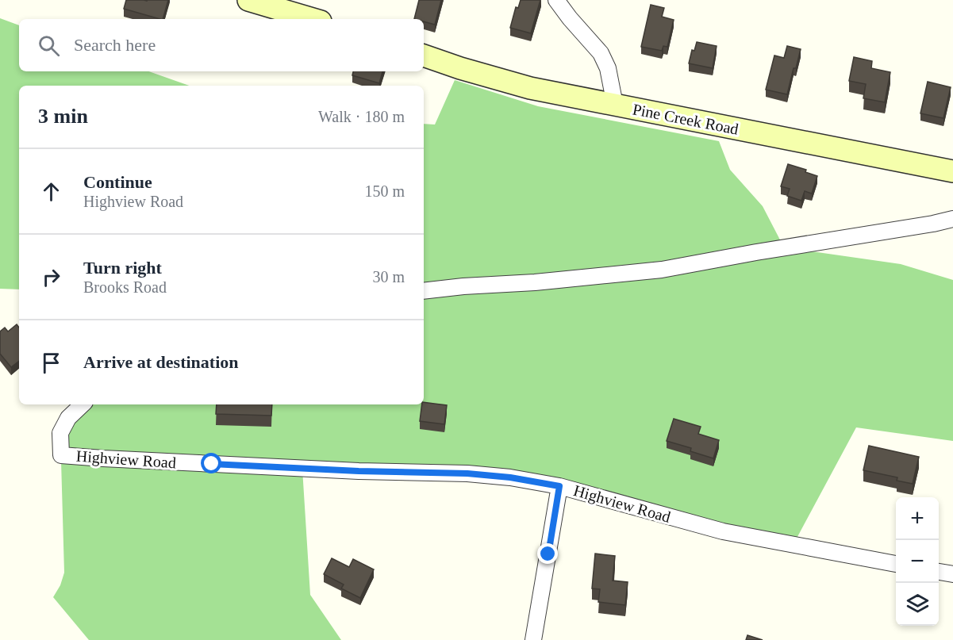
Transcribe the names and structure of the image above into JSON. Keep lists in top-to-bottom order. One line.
{"streets":{"street":["Pine Creek Road","Highview Road"]},"page":{"search":"Search here","heading":["3 min","Walk · 180 m"],"list":[["Continue","Highview Road","150 m"],["Turn right","Brooks Road","30 m"],"Arrive at destination"],"map_buttons":["+","−"]}}
